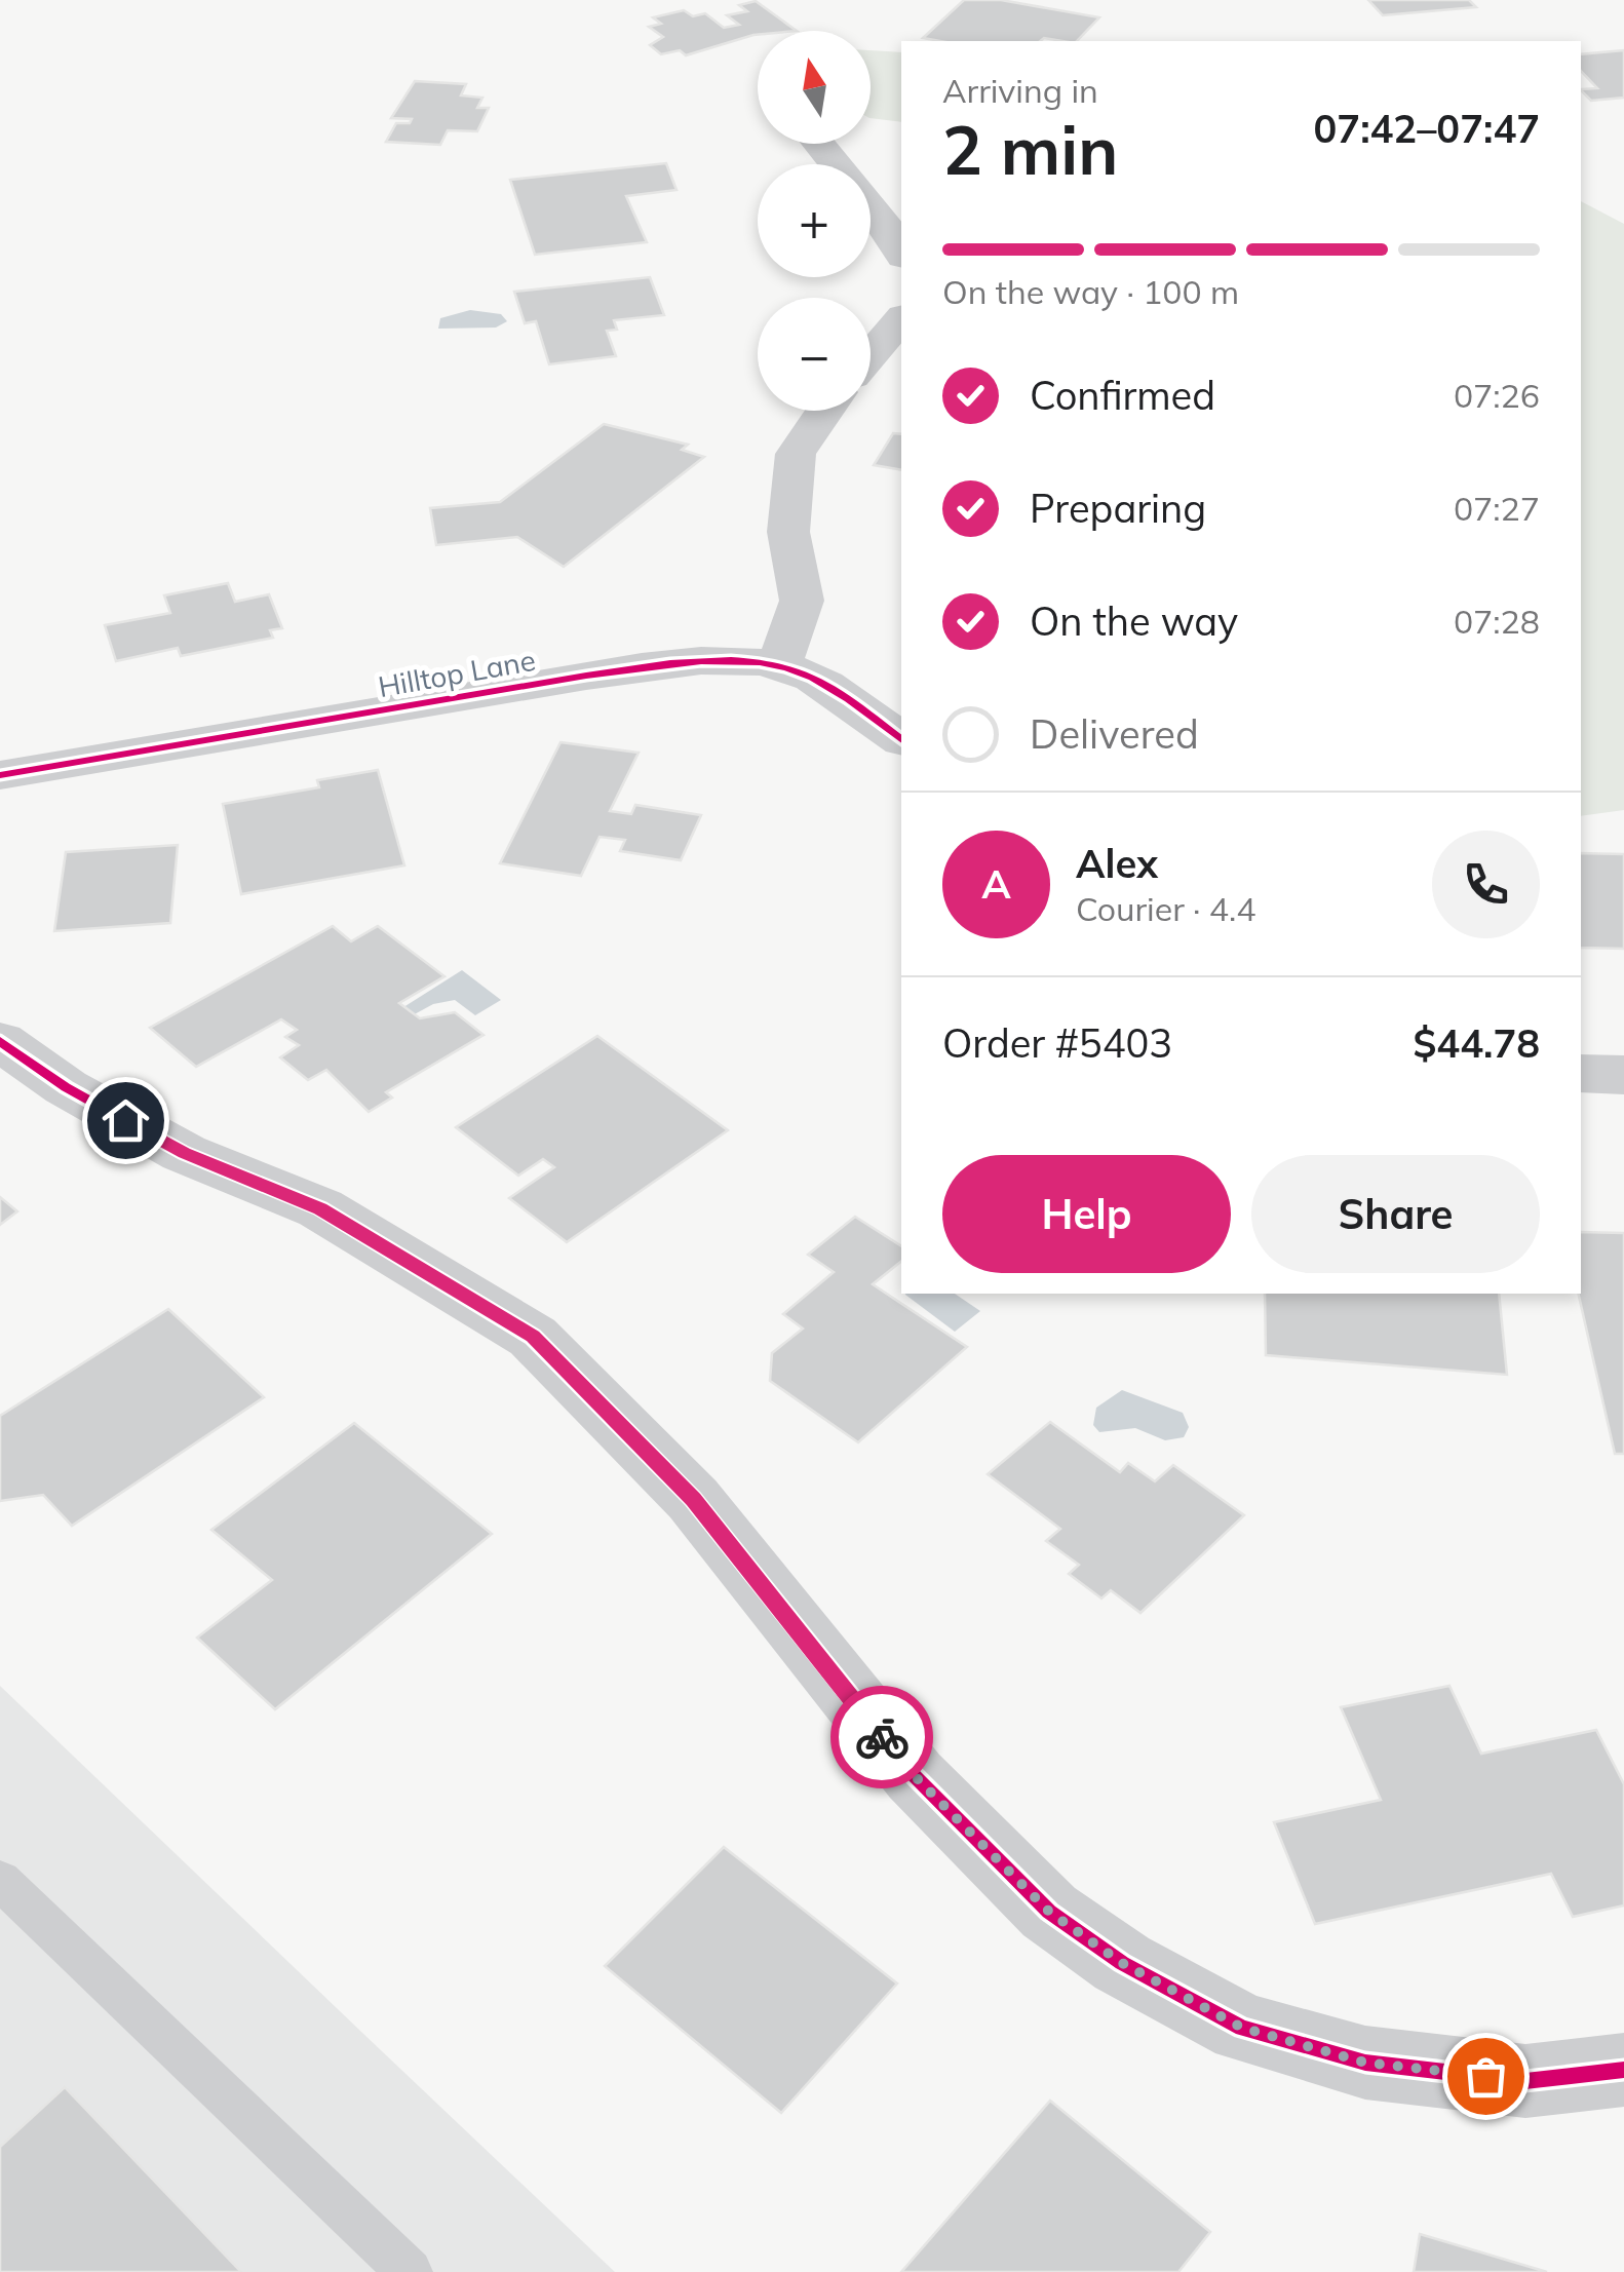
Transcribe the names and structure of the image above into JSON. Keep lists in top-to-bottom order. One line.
{"streets":{"street":["Hilltop Lane"]},"north":"top","page":{"map_buttons":["+","−"],"heading":["2 min","Arriving in","07:42–07:47"],"panel":["Alex","Courier · 4.4","Order #5403","$44.78"],"bar":"On the way · 100 m","list":[["Confirmed","07:26"],["Preparing","07:27"],["On the way","07:28"],"Delivered"],"round":"A","buttons":["Help","Share"]}}
